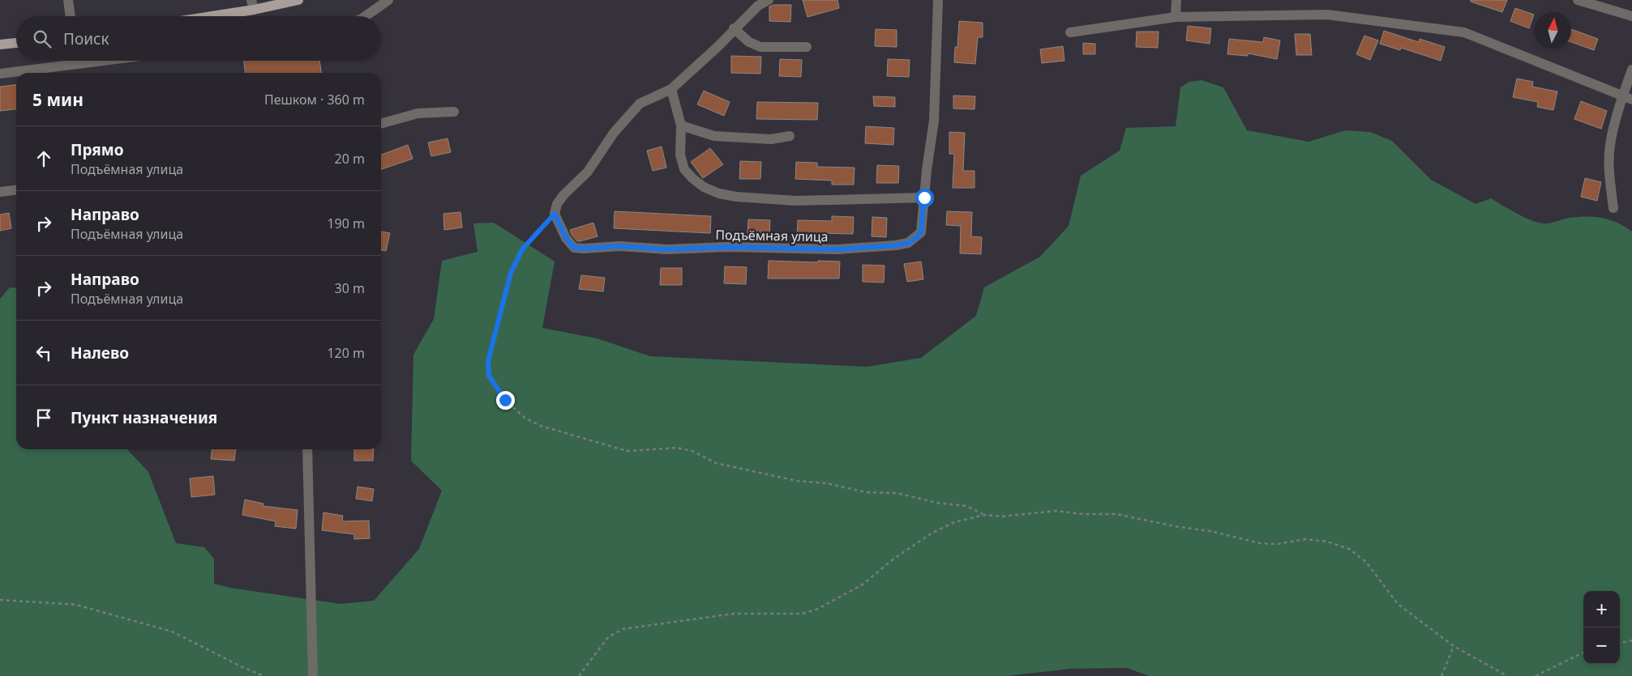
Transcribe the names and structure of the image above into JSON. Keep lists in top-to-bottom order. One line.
{"streets":{"street":["Подъёмная улица"]},"north":"top","page":{"search":"Поиск","heading":["5 мин","Пешком · 360 m"],"list":[["Прямо","Подъёмная улица","20 m"],["Направо","Подъёмная улица","190 m"],["Направо","Подъёмная улица","30 m"],["Налево","120 m"],"Пункт назначения"],"map_buttons":["+","−"]}}
